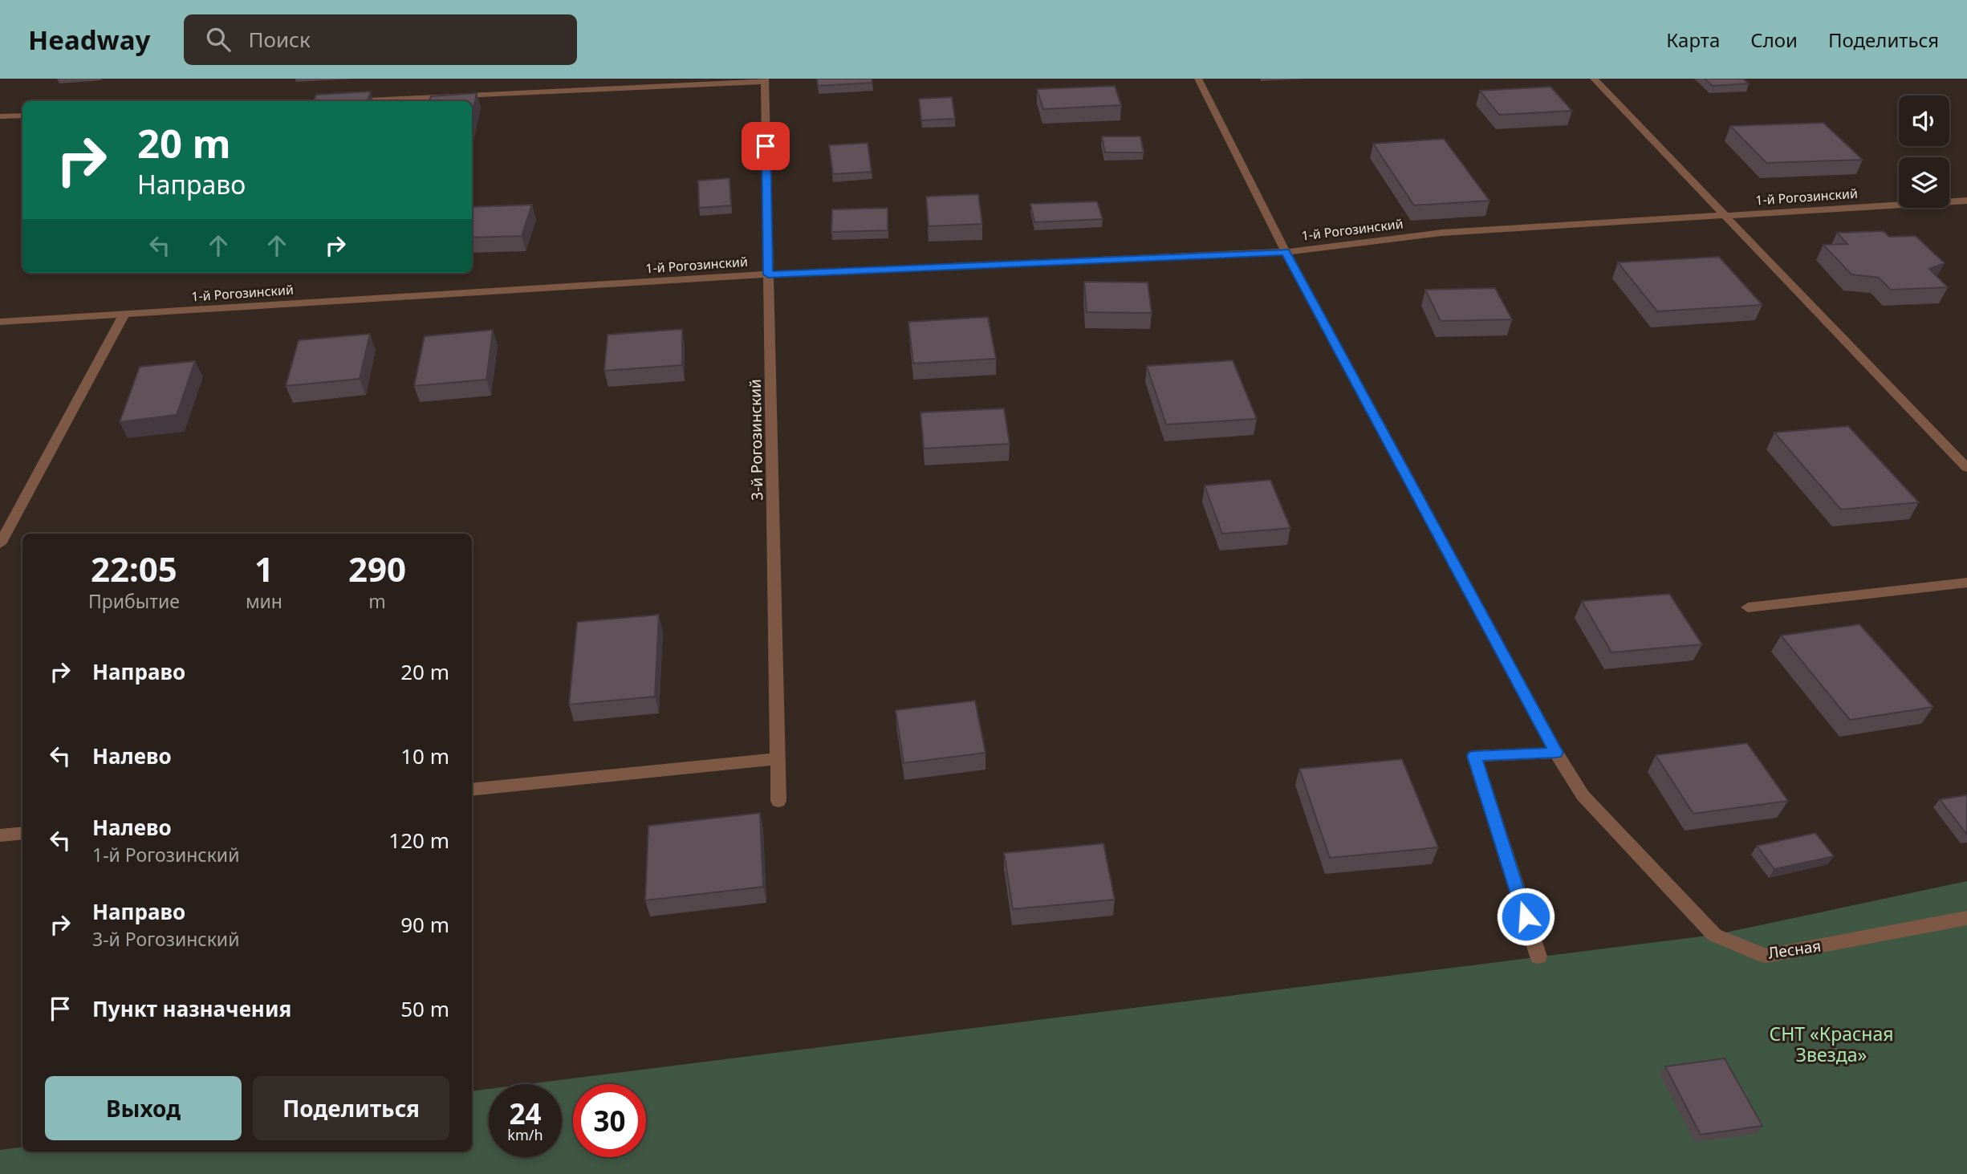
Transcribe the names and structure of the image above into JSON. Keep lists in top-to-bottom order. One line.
{"streets":{"street":["1-й Рогозинский","3-й Рогозинский","Лесная"]},"crossings":[["1-й Рогозинский","3-й Рогозинский"],["1-й Рогозинский","Лесная"]],"parks":["СНТ «Красная Звезда»"],"page":{"header":"Headway","search":"Поиск","nav":["Карта","Слои","Поделиться"],"turn":["20 m","Направо"],"eta":["22:05","Прибытие","1","мин","290","m"],"list":[{"name":"Направо","value":"20 m"},{"name":"Налево","value":"10 m"},{"name":"Налево","note":"1-й Рогозинский","value":"120 m"},{"name":"Направо","note":"3-й Рогозинский","value":"90 m"},{"name":"Пункт назначения","value":"50 m"}],"buttons":["Выход","Поделиться"],"speed":"24 km/h","limit":"30"}}
